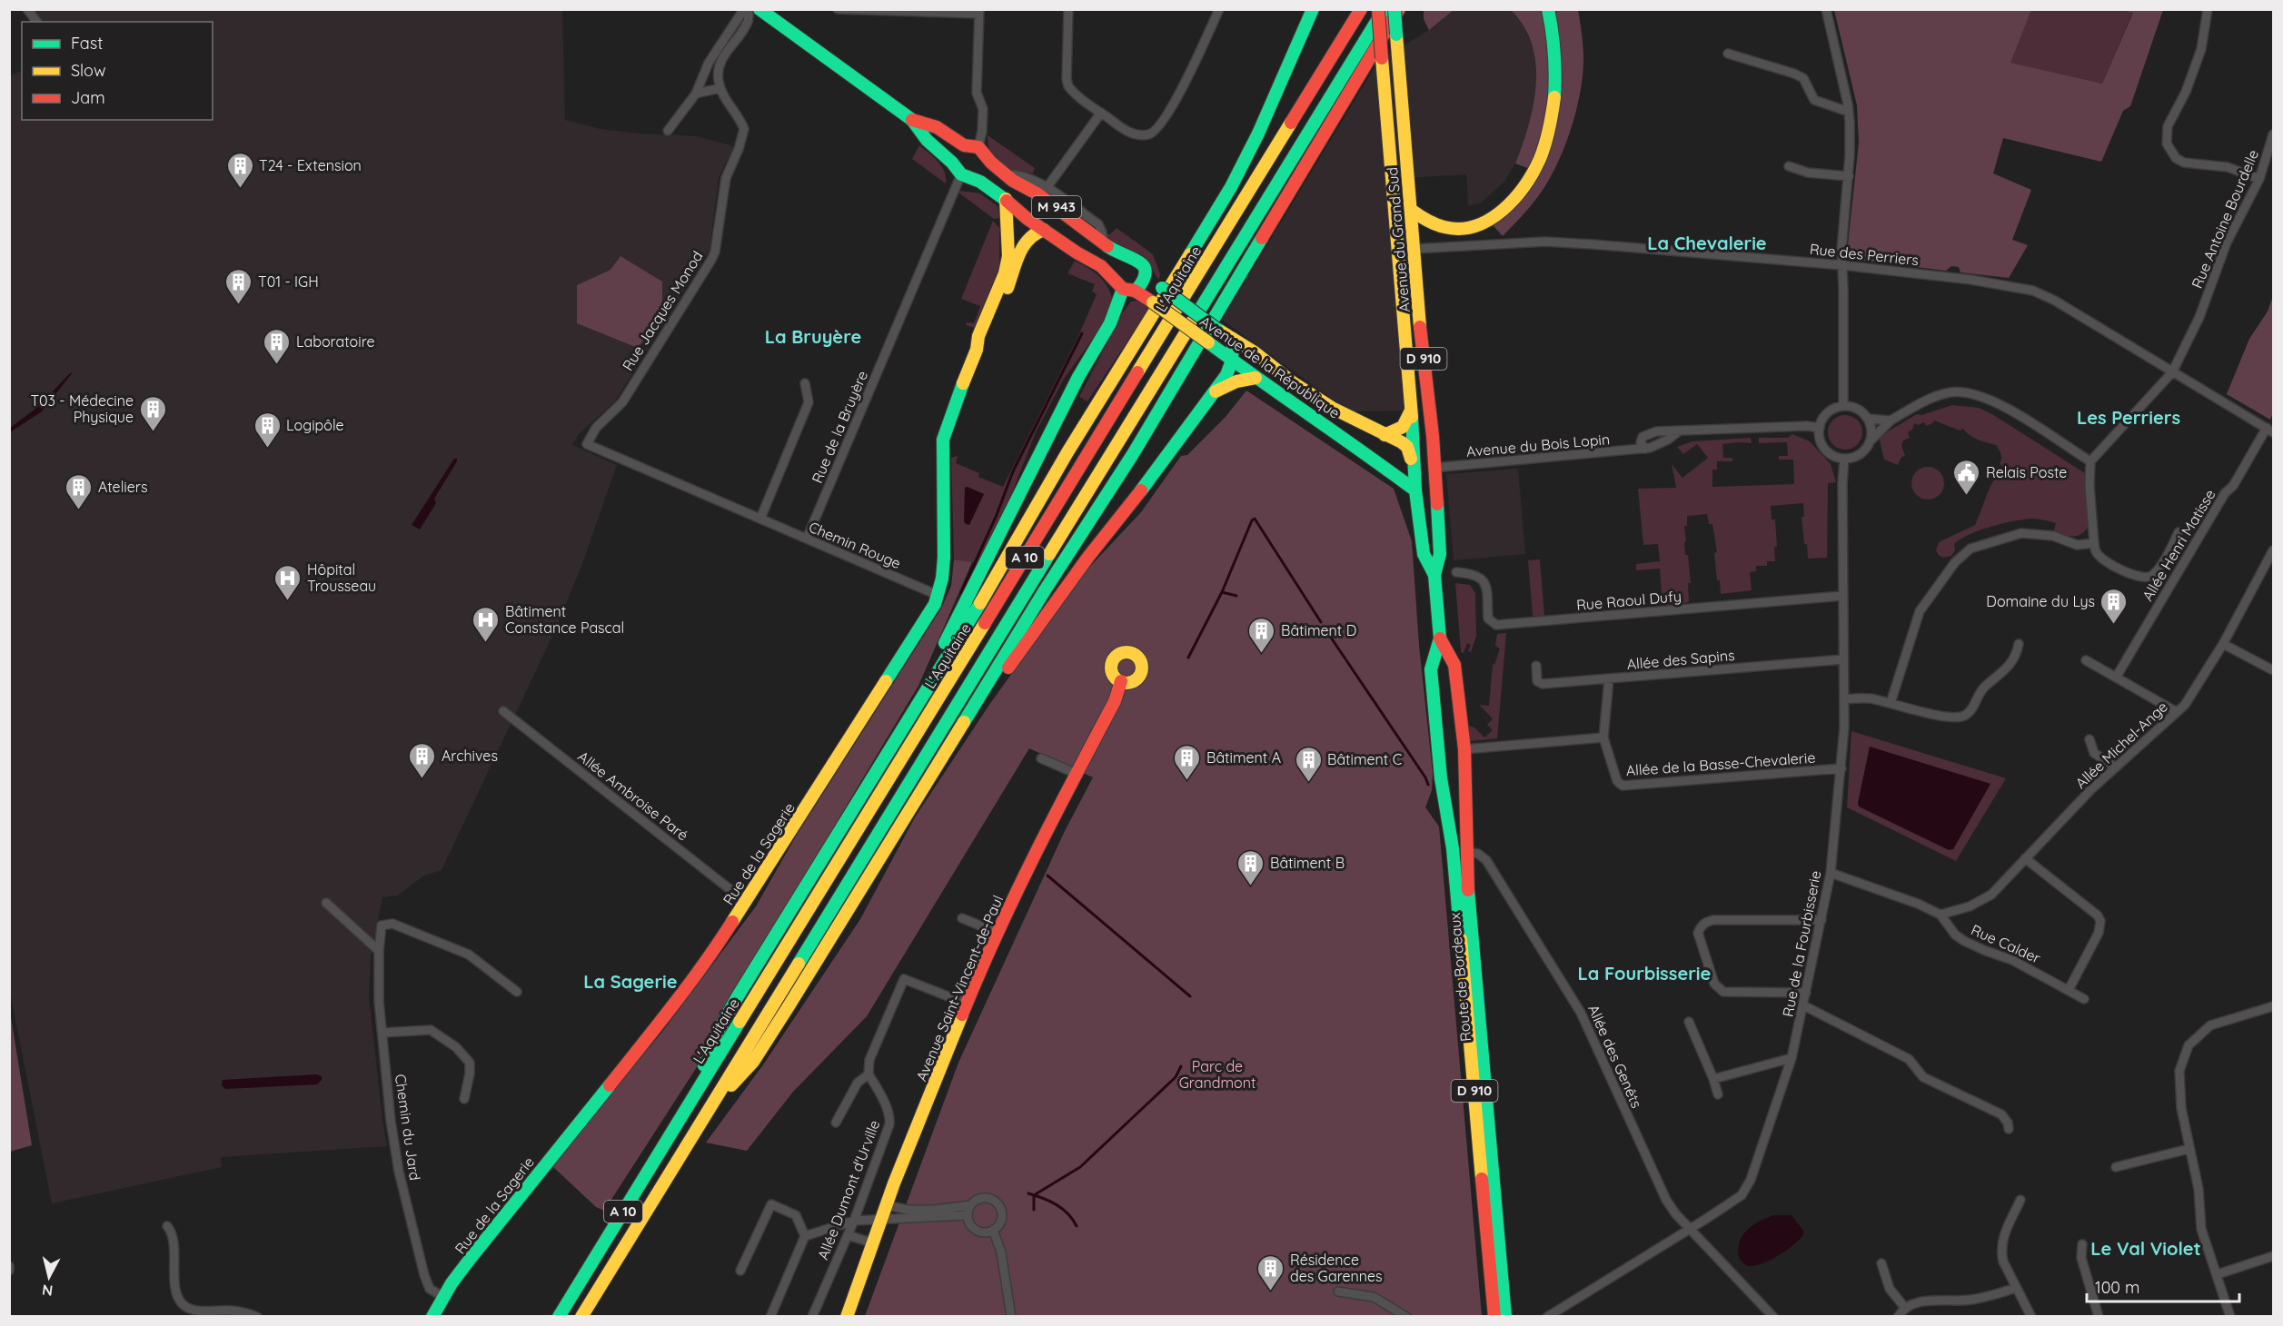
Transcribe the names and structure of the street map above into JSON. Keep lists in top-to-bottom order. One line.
{"streets":{"main road":["M 943","Avenue du Grand Sud","L'Aquitaine","D 910","Avenue de la République","A 10","Rue de la Sagerie","Route de Bordeaux","Avenue Saint-Vincent-de-Paul"],"street":["Rue Antoine Bourdelle","Rue des Perriers","Rue Jacques Monod","Rue de la Bruyère","Avenue du Bois Lopin","Chemin Rouge","Allée Henri Matisse","Rue Raoul Dufy","Allée des Sapins","Allée Michel-Ange","Allée de la Basse-Chevalerie","Allée Ambroise Paré","Rue de la Fourbisserie","Rue Calder","Allée des Genêts","Chemin du Jard","Allée Dumont d'Urville"]},"crossings":[["Rue Antoine Bourdelle","Rue des Perriers"],["Avenue du Grand Sud","Rue des Perriers"],["Avenue du Grand Sud","D 910"],["Avenue du Grand Sud","Avenue du Bois Lopin"],["Rue des Perriers","Allée Henri Matisse"],["Rue Jacques Monod","Chemin Rouge"],["D 910","Avenue de la République"],["D 910","Avenue du Bois Lopin"],["D 910","Route de Bordeaux"],["Avenue de la République","Rue de la Bruyère"],["Avenue de la République","Rue de la Sagerie"],["Rue de la Bruyère","Chemin Rouge"],["Avenue du Bois Lopin","Rue de la Fourbisserie"],["Chemin Rouge","Rue de la Sagerie"],["Rue Raoul Dufy","Rue de la Fourbisserie"],["Allée des Sapins","Allée de la Basse-Chevalerie"],["Allée des Sapins","Rue de la Fourbisserie"],["Allée Michel-Ange","Rue Calder"],["Allée de la Basse-Chevalerie","Rue de la Fourbisserie"],["Allée Ambroise Paré","Rue de la Sagerie"],["Rue de la Sagerie","Chemin du Jard"],["Rue de la Fourbisserie","Rue Calder"],["Rue de la Fourbisserie","Allée des Genêts"],["Route de Bordeaux","Allée des Genêts"]],"districts":["La Chevalerie","La Bruyère","Les Perriers","La Fourbisserie","La Sagerie","Le Val Violet"],"parks":["Parc de Grandmont"],"places":{"building":["T24 - Extension","T01 - IGH","Laboratoire","T03 - Médecine Physique","Logipôle","Ateliers","Domaine du Lys","Bâtiment D","Archives","Bâtiment A","Bâtiment C","Bâtiment B","Résidence des Garennes"],"public building":["Relais Poste"],"hospital":["Hôpital Trousseau","Bâtiment Constance Pascal"]},"legend":["Fast","Slow","Jam"],"scale_bar":"100 m","north":"bottom"}
